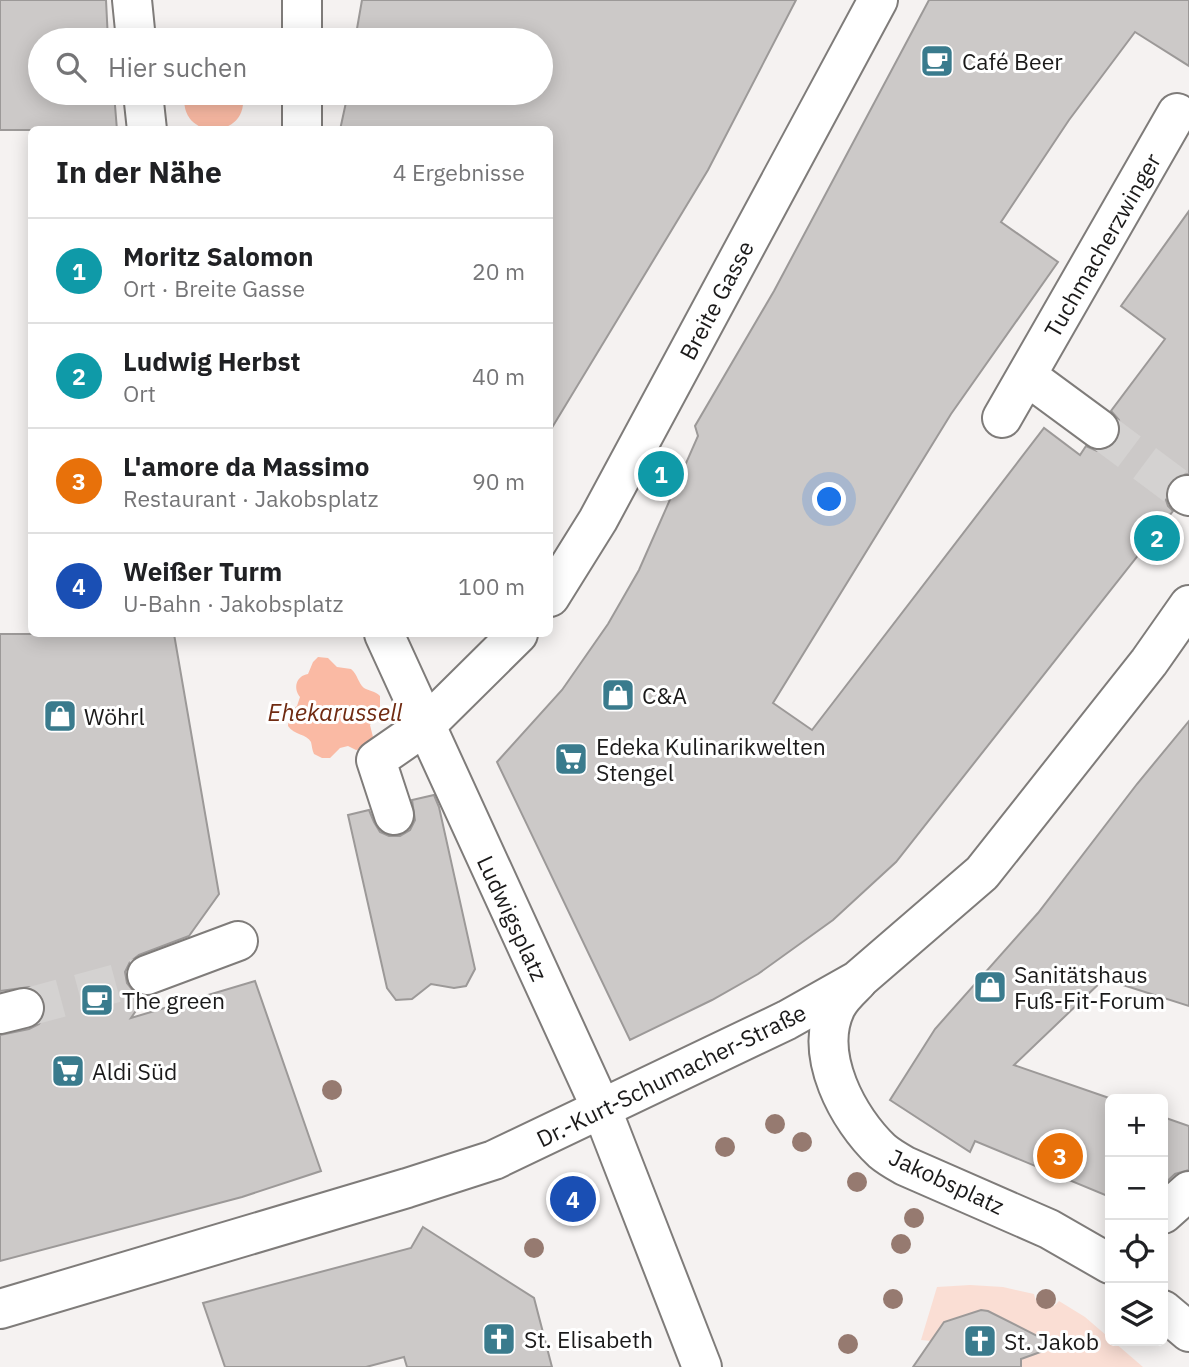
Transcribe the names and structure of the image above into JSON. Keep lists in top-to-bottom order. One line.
{"streets":{"street":["Tuchmacherzwinger","Breite Gasse","Ludwigsplatz","Dr.-Kurt-Schumacher-Straße","Jakobsplatz"]},"crossings":[["Ludwigsplatz","Dr.-Kurt-Schumacher-Straße"],["Dr.-Kurt-Schumacher-Straße","Jakobsplatz"]],"water":["Ehekarussell"],"places":{"cafe":["Café Beer","The green"],"shop":["C&A","Wöhrl","Sanitätshaus Fuß-Fit-Forum"],"supermarket":["Edeka Kulinarikwelten Stengel","Aldi Süd"],"church":["St. Elisabeth","St. Jakob"]},"page":{"search":"Hier suchen","heading":["In der Nähe","4 Ergebnisse"],"list":[{"mark":"1","name":"Moritz Salomon","note":"Ort · Breite Gasse","value":"20 m"},{"mark":"2","name":"Ludwig Herbst","note":"Ort","value":"40 m"},{"mark":"3","name":"L'amore da Massimo","note":"Restaurant · Jakobsplatz","value":"90 m"},{"mark":"4","name":"Weißer Turm","note":"U-Bahn · Jakobsplatz","value":"100 m"}],"pins":["1","2","3","4"],"map_buttons":["+","−"]}}
